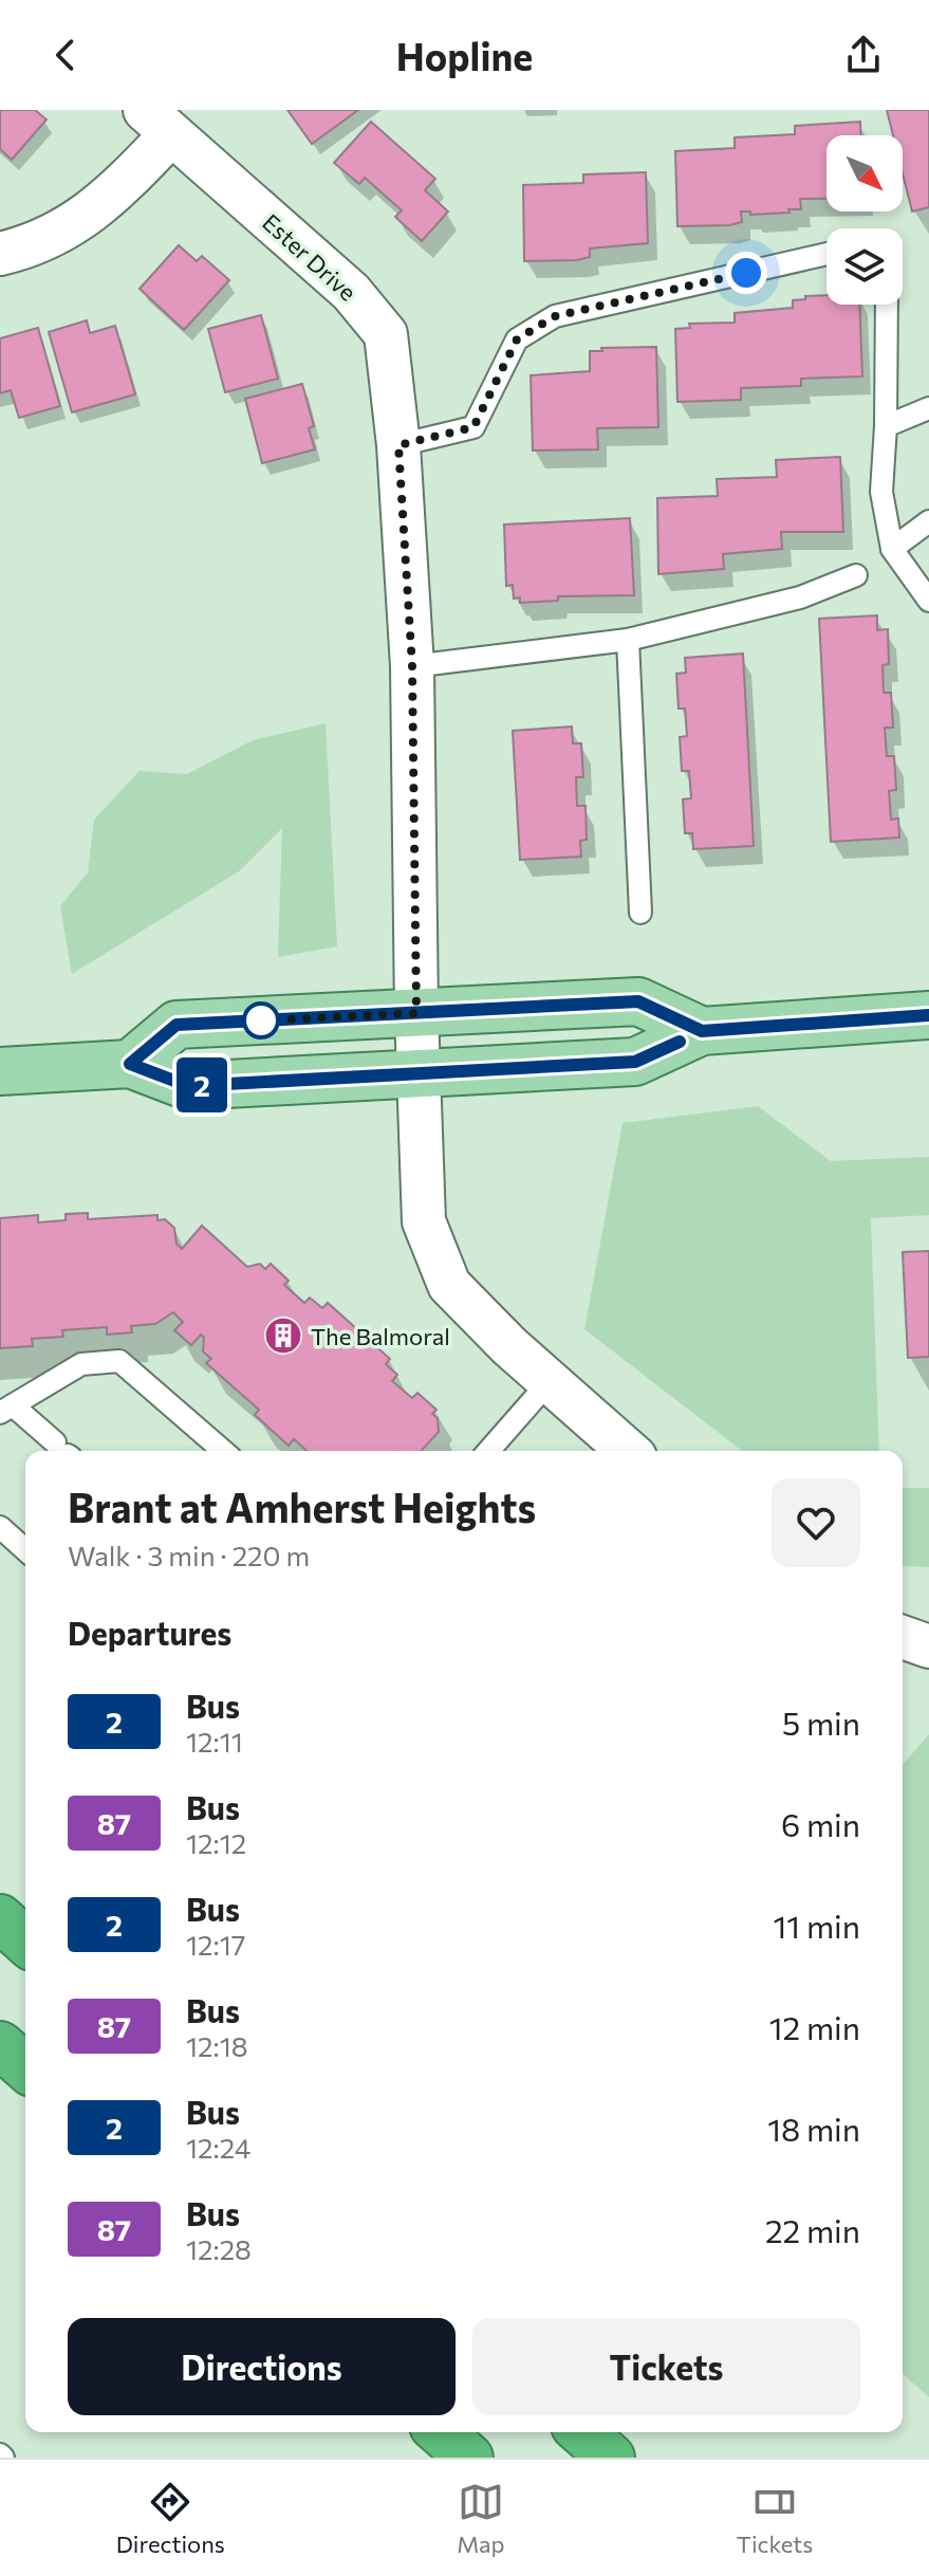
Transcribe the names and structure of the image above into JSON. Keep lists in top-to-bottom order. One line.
{"streets":{"street":["Ester Drive"]},"places":{"building":["The Balmoral"]},"lines":["bus line 2"],"north":"bottom right","page":{"header":"Hopline","on_map":"2","heading":[["Brant at Amherst Heights","Walk · 3 min · 220 m"],"Departures"],"list":[{"mark":"2","name":"Bus","note":"12:11","value":"5 min"},{"mark":"87","name":"Bus","note":"12:12","value":"6 min"},{"mark":"2","name":"Bus","note":"12:17","value":"11 min"},{"mark":"87","name":"Bus","note":"12:18","value":"12 min"},{"mark":"2","name":"Bus","note":"12:24","value":"18 min"},{"mark":"87","name":"Bus","note":"12:28","value":"22 min"}],"buttons":["Directions","Tickets"],"tabs":["Directions","Map","Tickets"]}}
